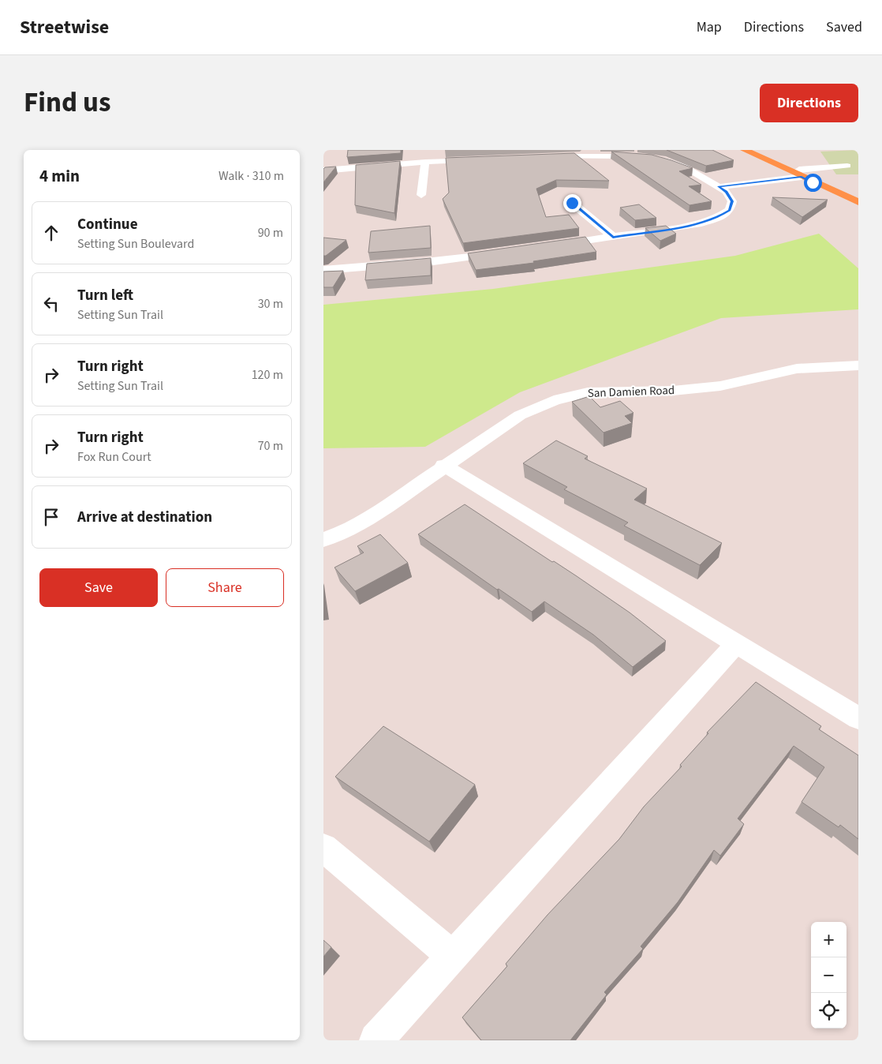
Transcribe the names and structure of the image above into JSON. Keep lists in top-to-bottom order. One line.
{"streets":{"street":["San Damien Road"]},"page":{"header":"Streetwise","nav":["Map","Directions","Saved"],"title":"Find us","buttons":["Directions",["Save","Share"]],"heading":["4 min","Walk · 310 m"],"list":[["Continue","Setting Sun Boulevard","90 m"],["Turn left","Setting Sun Trail","30 m"],["Turn right","Setting Sun Trail","120 m"],["Turn right","Fox Run Court","70 m"],"Arrive at destination"],"map_buttons":["+","−"]}}
